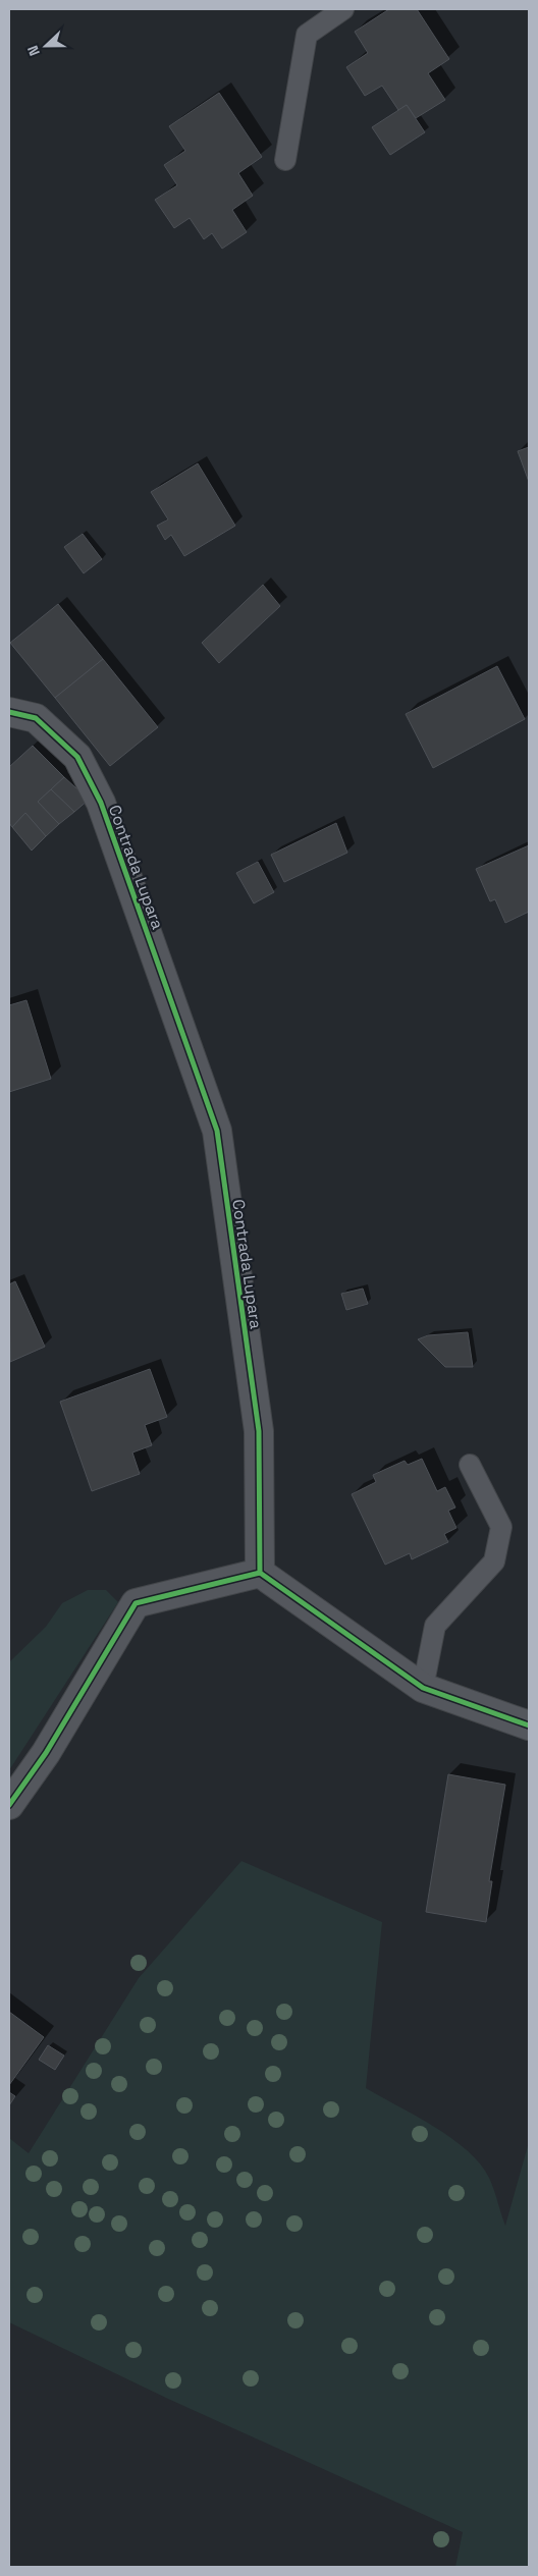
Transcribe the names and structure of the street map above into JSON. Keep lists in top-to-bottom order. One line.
{"streets":{"street":["Contrada Lupara"]},"north":"left"}
